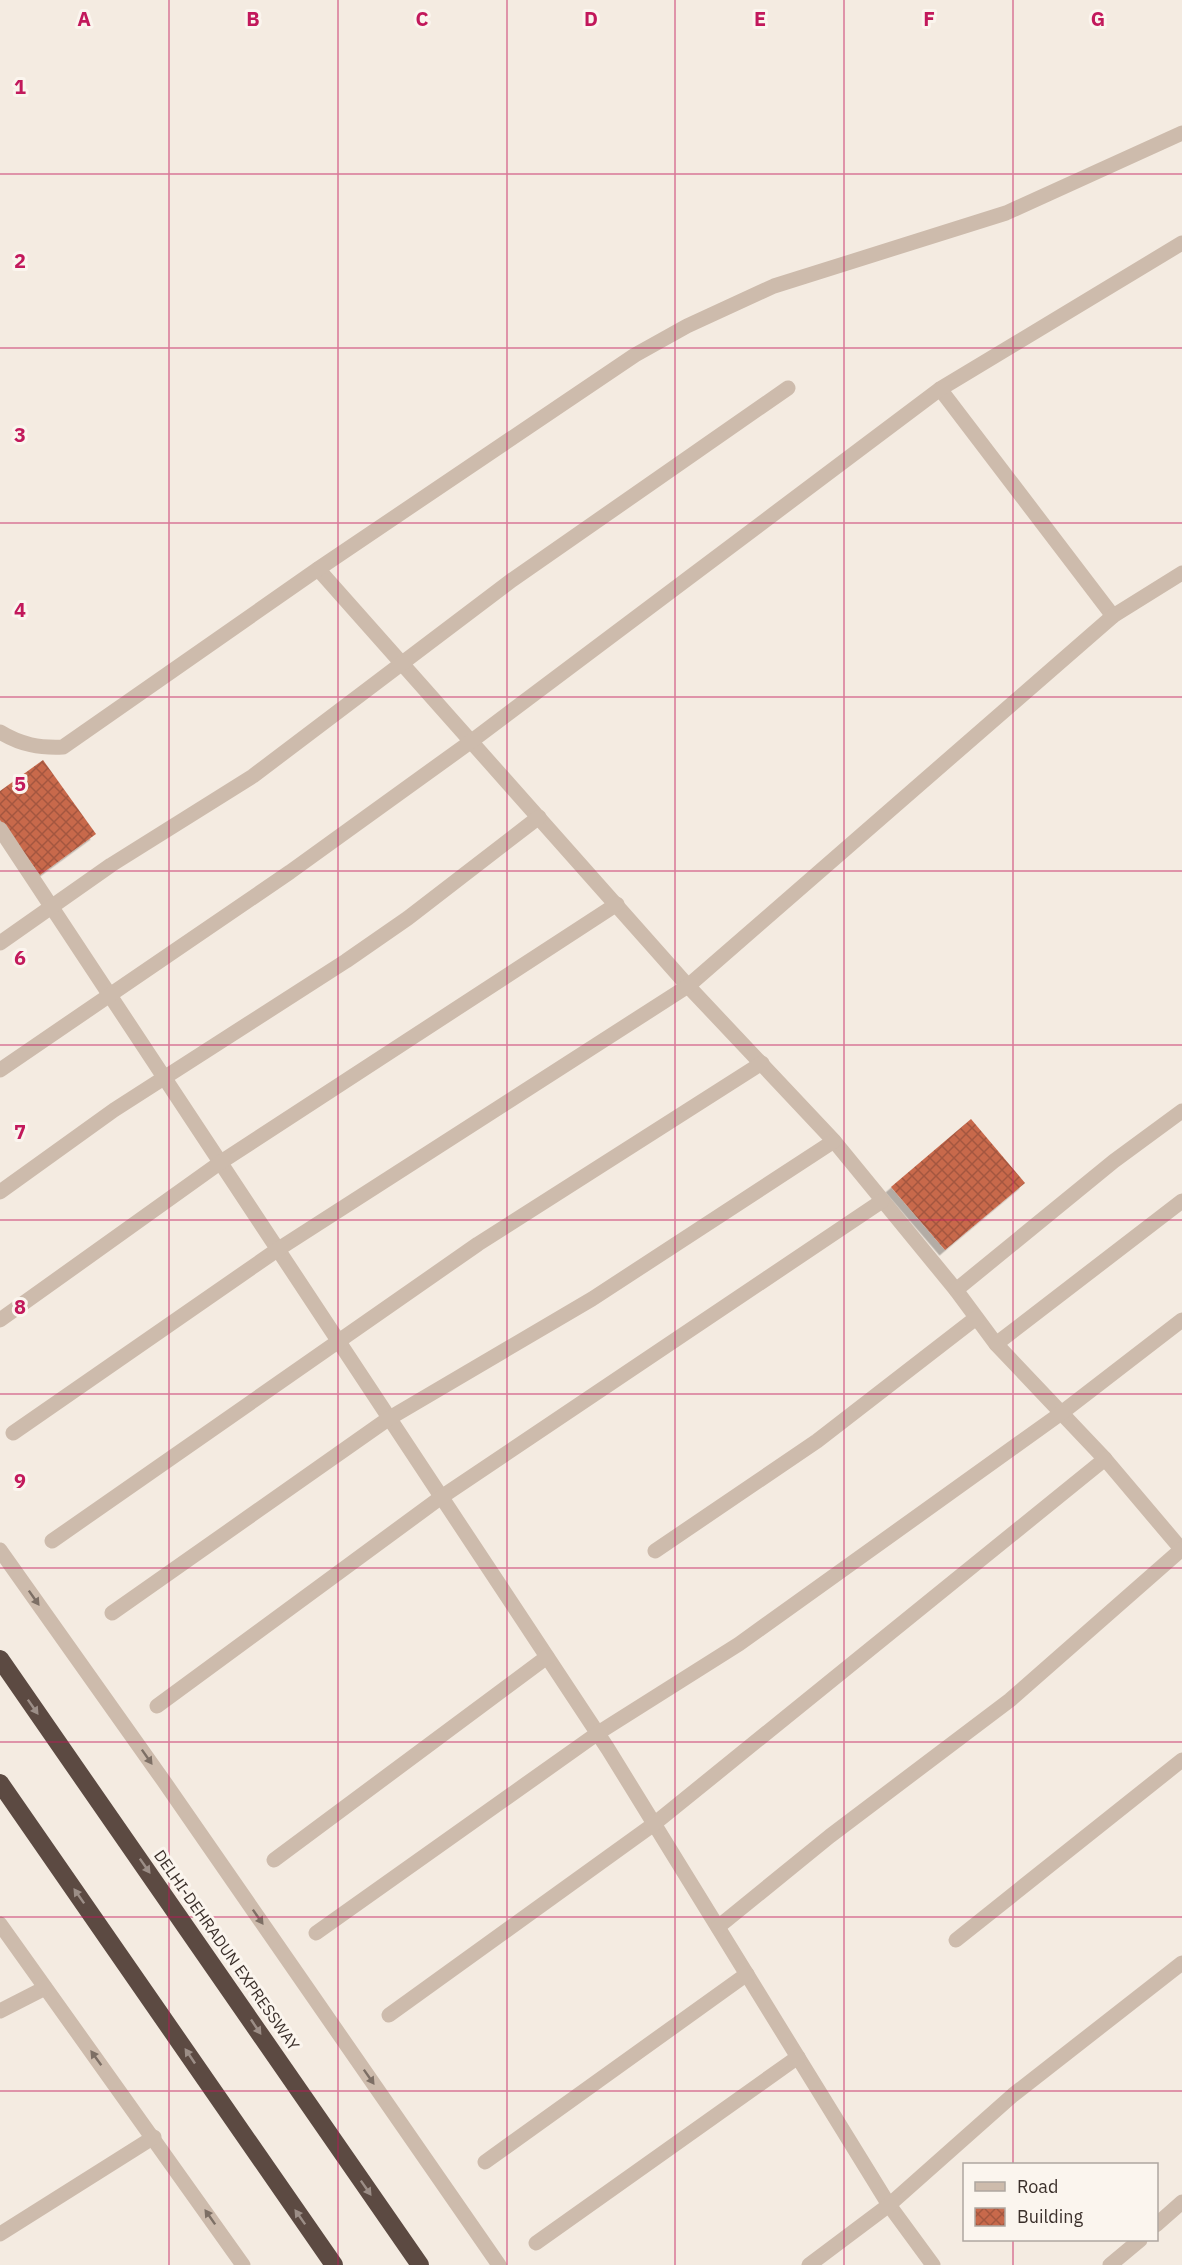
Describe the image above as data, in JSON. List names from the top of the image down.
{
  "streets": {
    "highway": ["DELHI-DEHRADUN EXPRESSWAY"]
  },
  "legend": ["Road", "Building"],
  "grid": {
    "columns": [
      "A",
      "B",
      "C",
      "D",
      "E",
      "F",
      "G"
    ],
    "rows": [
      "1",
      "2",
      "3",
      "4",
      "5",
      "6",
      "7",
      "8",
      "9"
    ]
  }
}
